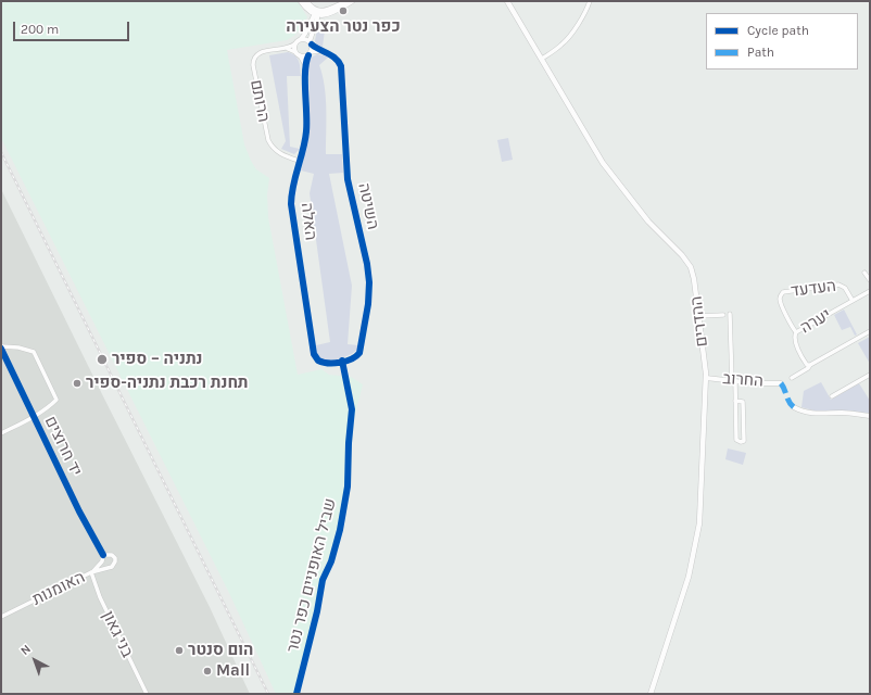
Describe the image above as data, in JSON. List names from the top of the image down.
{
  "streets": {
    "main road": ["ההדרים"],
    "street": [
      "הרותם",
      "השיטה",
      "האלה",
      "העדעד",
      "יערה",
      "החרוב",
      "יד חרוצים",
      "האומנות",
      "בני גאון"
    ],
    "cycle path": ["שביל האופניים כפר נטר"]
  },
  "crossings": [
    ["הרותם", "השיטה"],
    ["הרותם", "האלה"],
    ["השיטה", "האלה"],
    ["העדעד", "יערה"],
    ["ההדרים", "החרוב"],
    ["יד חרוצים", "האומנות"],
    ["האומנות", "בני גאון"]
  ],
  "places": [
    "כפר נטר הצעירה",
    "נתניה – ספיר",
    "תחנת רכבת נתניה-ספיר",
    "הום סנטר",
    "Mall"
  ],
  "legend": ["Cycle path", "Path"],
  "scale_bar": "200 m",
  "north": "top left"
}
